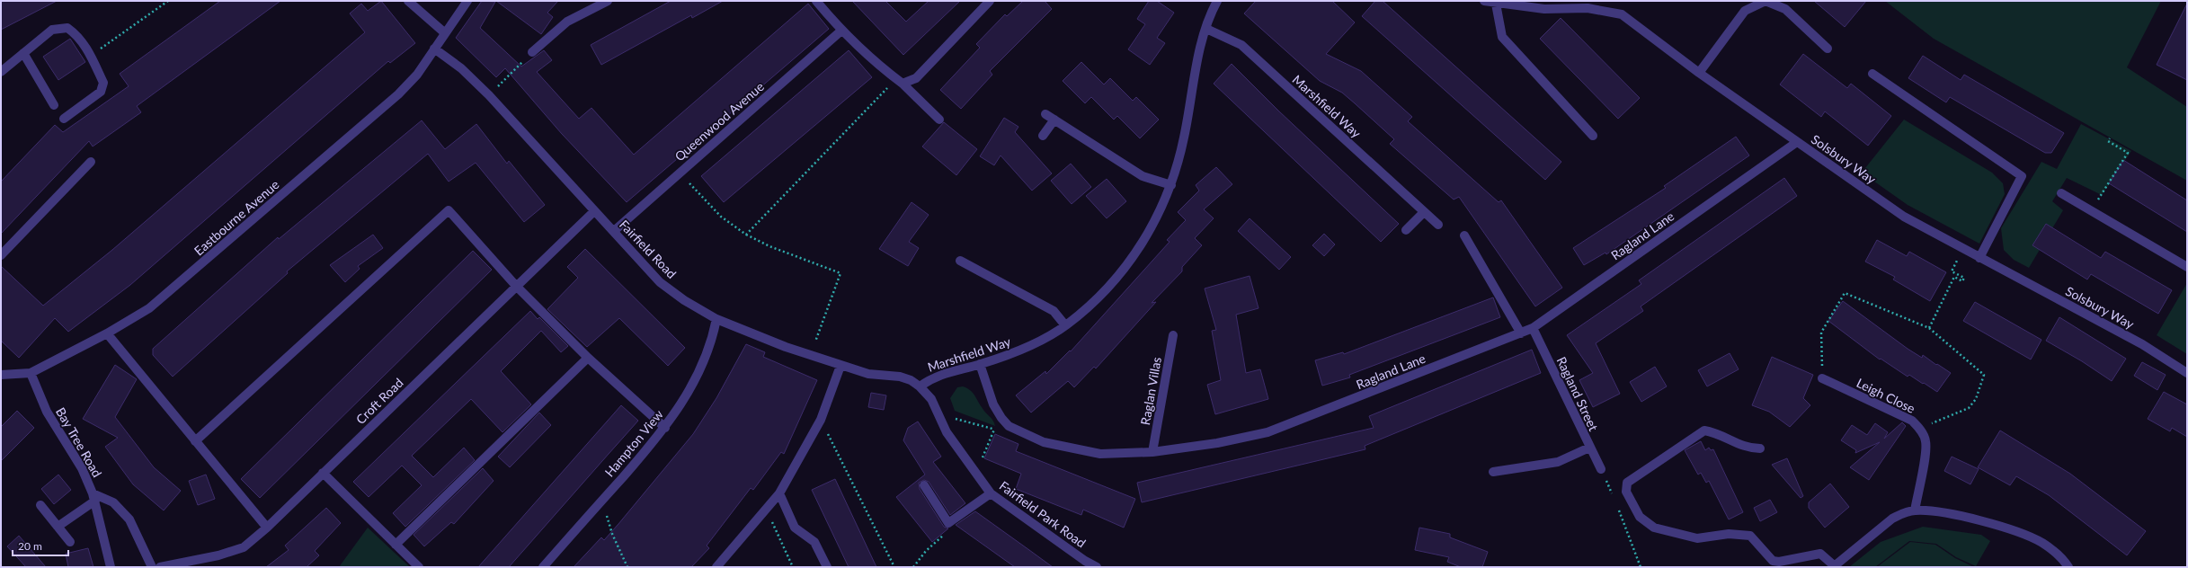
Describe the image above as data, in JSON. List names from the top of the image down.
{
  "streets": {
    "street": [
      "Marshfield Way",
      "Queenwood Avenue",
      "Solsbury Way",
      "Eastbourne Avenue",
      "Ragland Lane",
      "Fairfield Road",
      "Raglan Villas",
      "Ragland Street",
      "Leigh Close",
      "Croft Road",
      "Bay Tree Road",
      "Hampton View",
      "Fairfield Park Road"
    ]
  },
  "crossings": [
    ["Marshfield Way", "Ragland Lane"],
    ["Marshfield Way", "Fairfield Road"],
    ["Marshfield Way", "Fairfield Park Road"],
    ["Queenwood Avenue", "Fairfield Road"],
    ["Solsbury Way", "Ragland Lane"],
    ["Eastbourne Avenue", "Fairfield Road"],
    ["Eastbourne Avenue", "Bay Tree Road"],
    ["Ragland Lane", "Raglan Villas"],
    ["Ragland Lane", "Ragland Street"],
    ["Fairfield Road", "Croft Road"],
    ["Fairfield Road", "Hampton View"],
    ["Fairfield Road", "Fairfield Park Road"]
  ],
  "scale_bar": "20 m"
}
